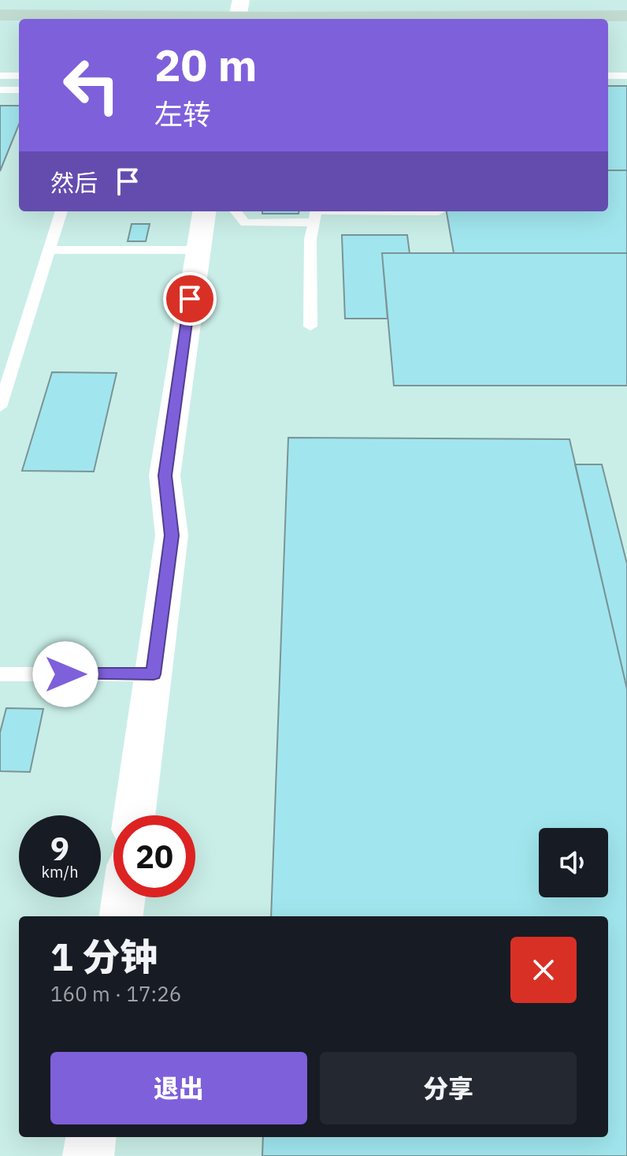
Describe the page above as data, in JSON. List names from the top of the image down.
{
  "page": {
    "turn": ["20 m", "左转"],
    "then": "然后",
    "speed": "9 km/h",
    "limit": "20",
    "heading": ["1 分钟", "160 m · 17:26"],
    "buttons": ["退出", "分享"]
  }
}
